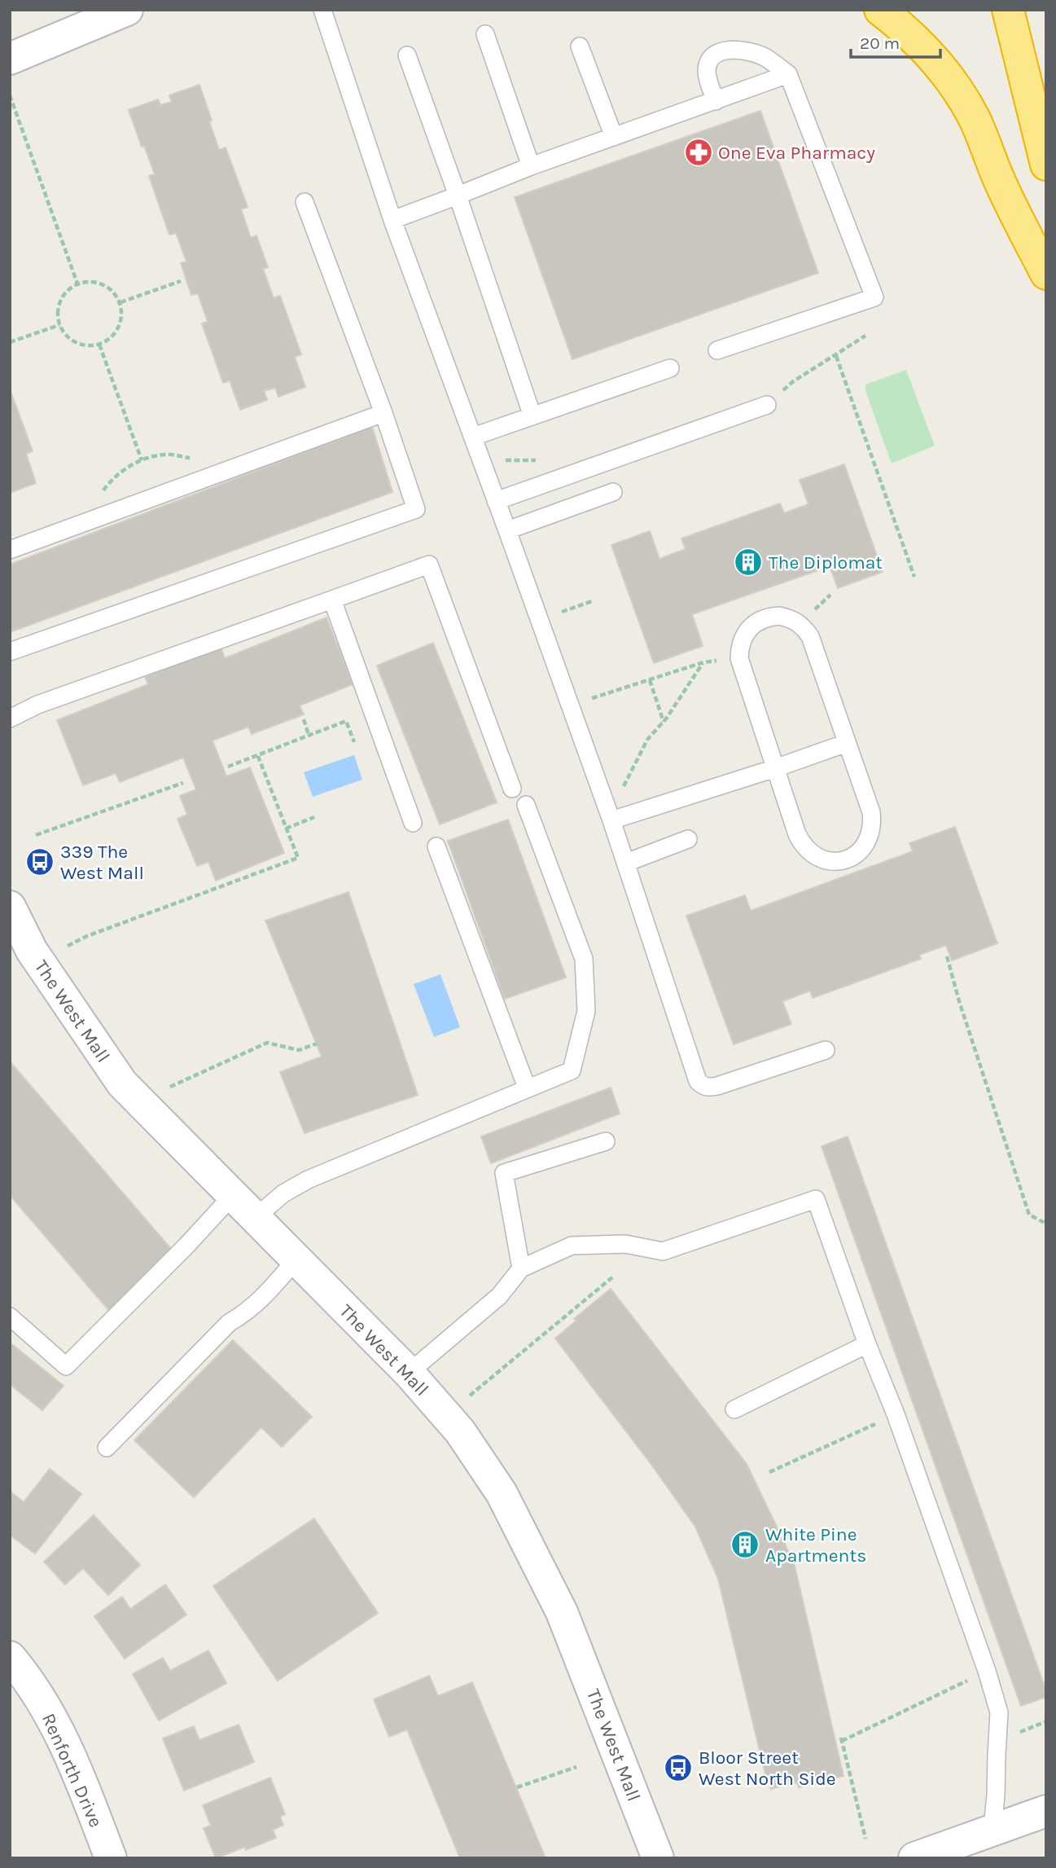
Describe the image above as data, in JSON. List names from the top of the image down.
{
  "streets": {
    "main road": ["The West Mall", "Renforth Drive"]
  },
  "places": {
    "pharmacy": ["One Eva Pharmacy"],
    "building": ["The Diplomat", "White Pine Apartments"],
    "bus stop": ["339 The West Mall", "Bloor Street West North Side"]
  },
  "scale_bar": "20 m"
}
